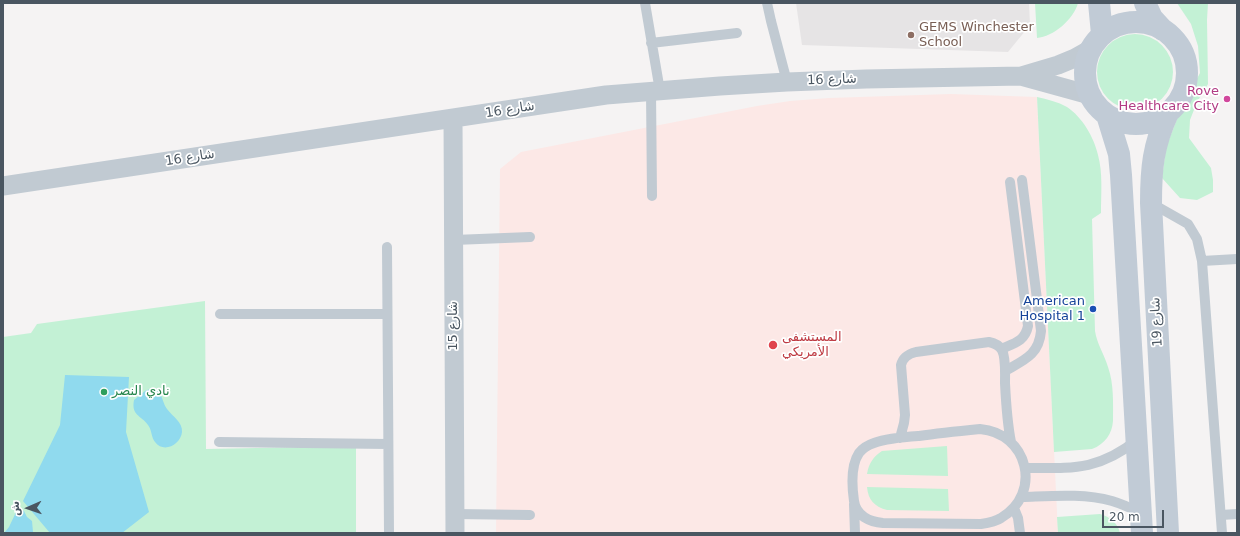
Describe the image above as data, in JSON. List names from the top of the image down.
{
  "streets": {
    "main road": ["شارع 19"],
    "street": ["شارع 16", "شارع 15"]
  },
  "crossings": [
    ["شارع 16", "شارع 19"],
    ["شارع 16", "شارع 15"]
  ],
  "places": [
    "GEMS Winchester School",
    "Rove Healthcare City",
    "American Hospital 1",
    "المستشفى الأمريكي",
    "نادي النصر"
  ],
  "scale_bar": "20 m",
  "north": "left"
}
